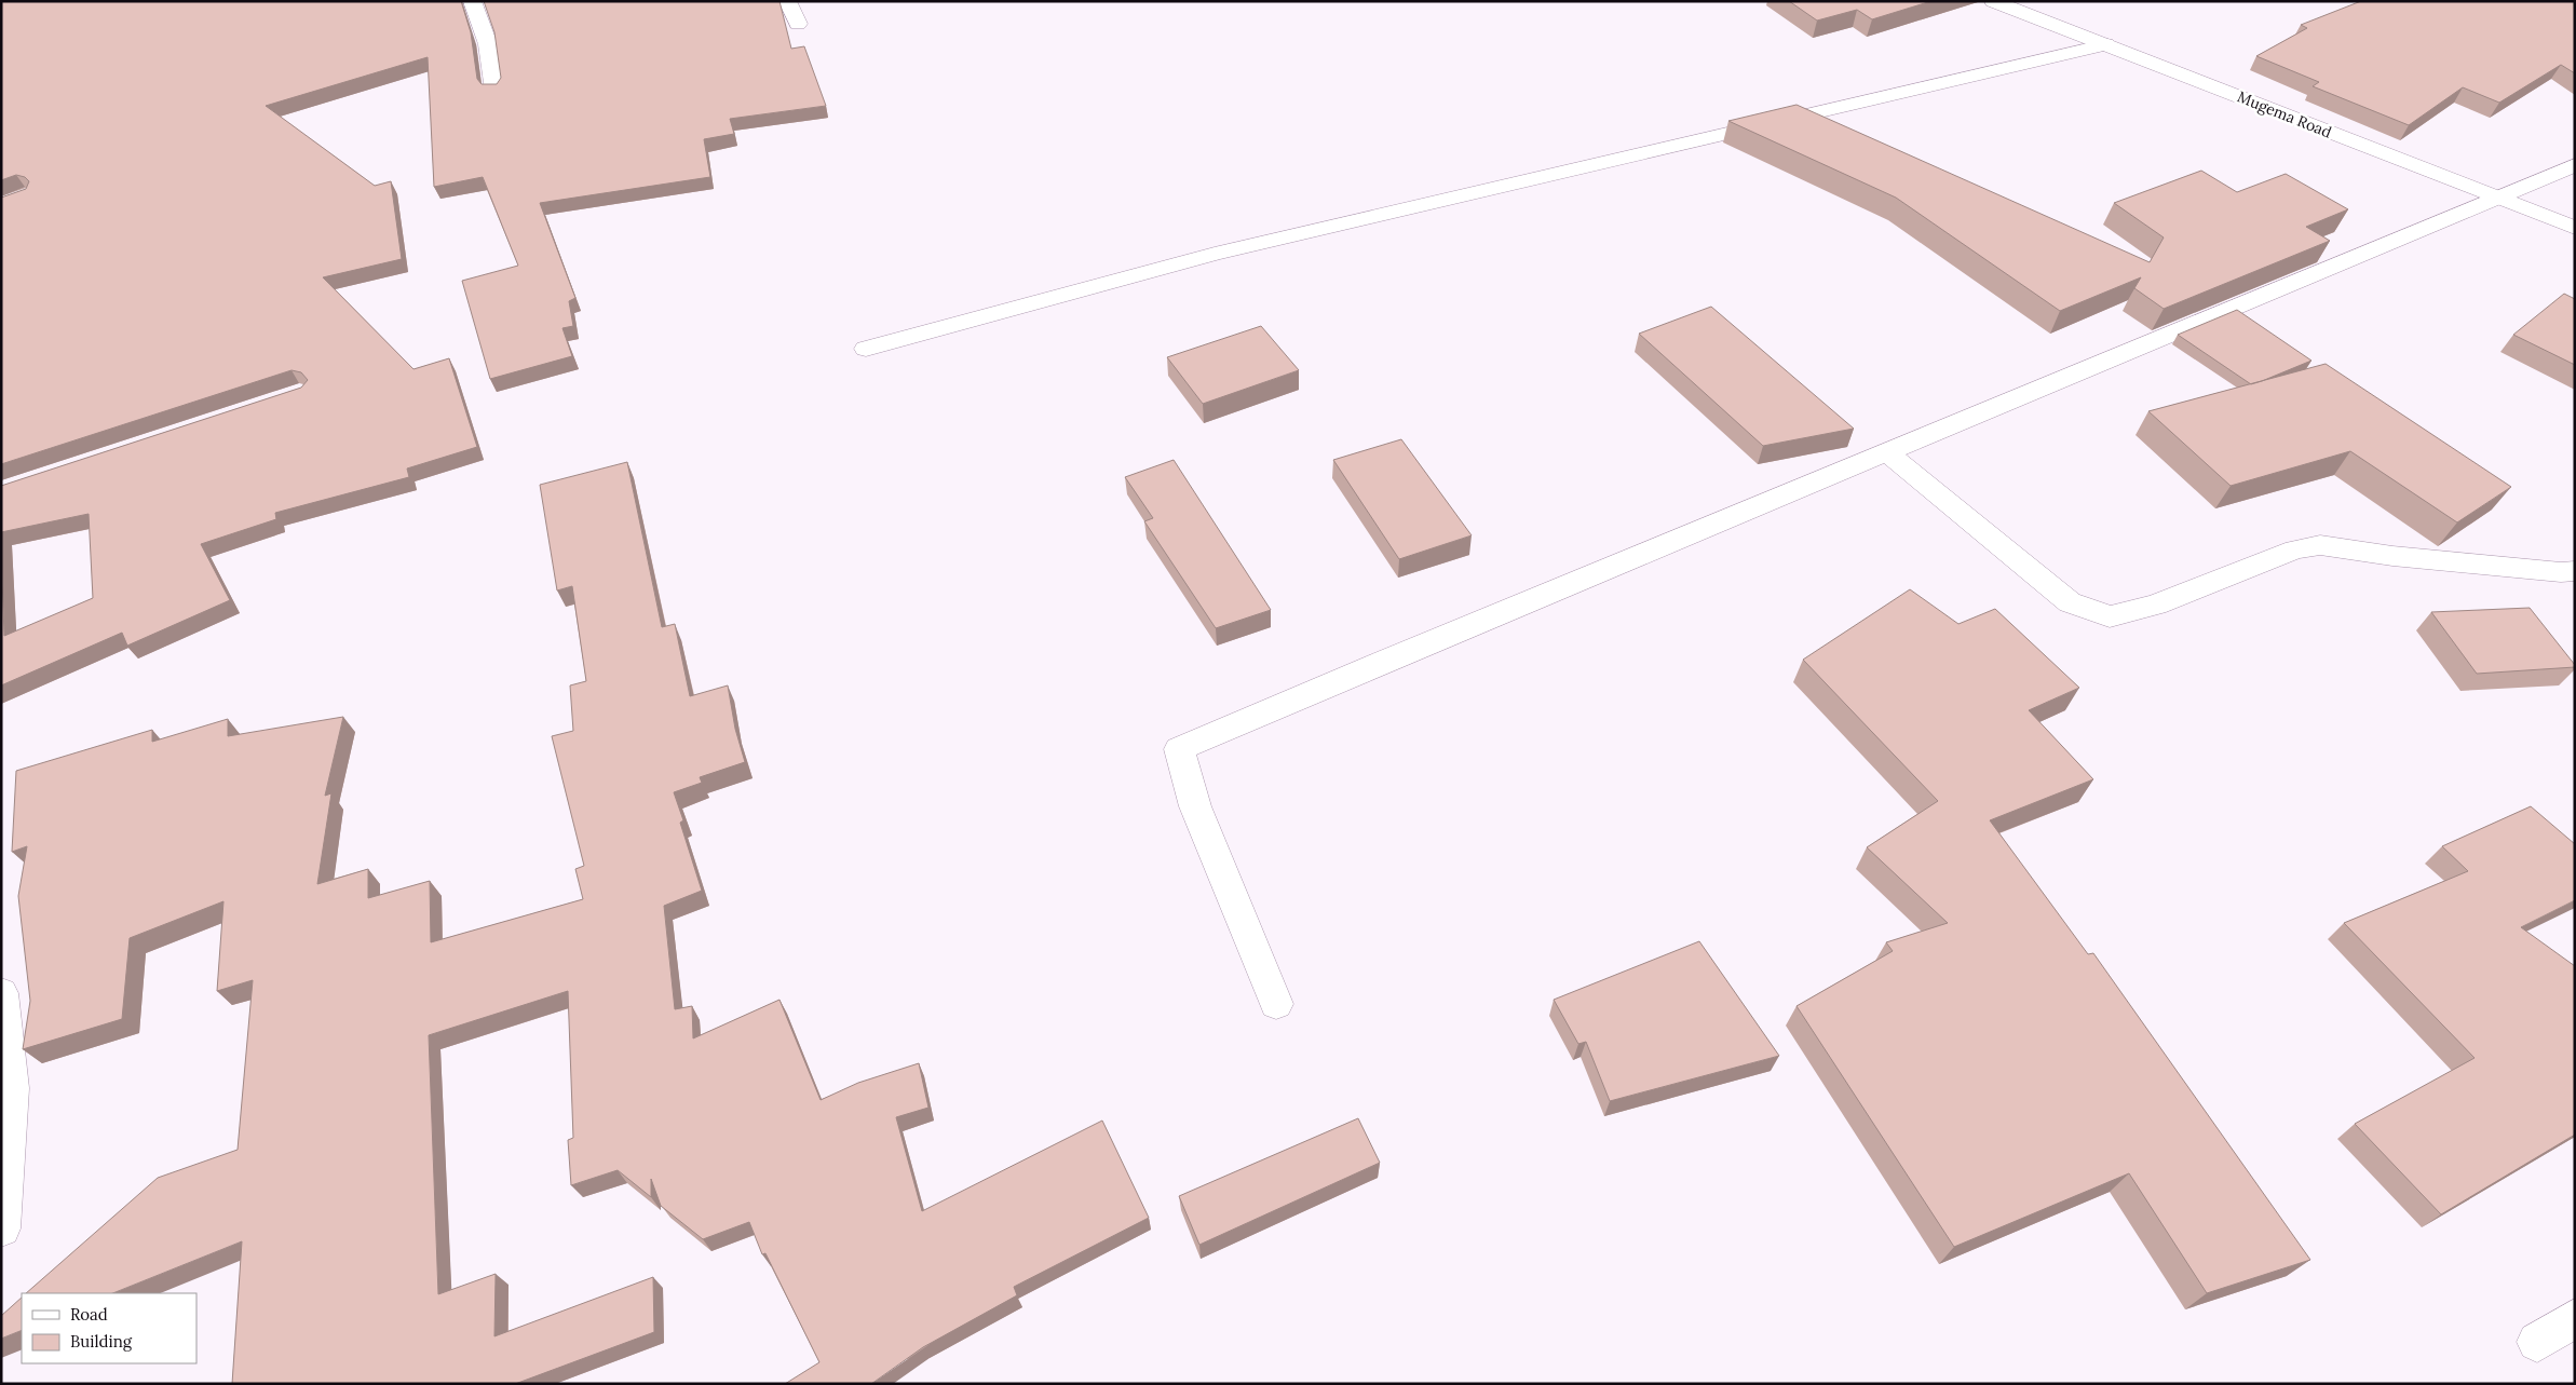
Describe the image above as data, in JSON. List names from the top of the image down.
{
  "streets": {
    "street": ["Mugema Road"]
  },
  "legend": ["Road", "Building"]
}
